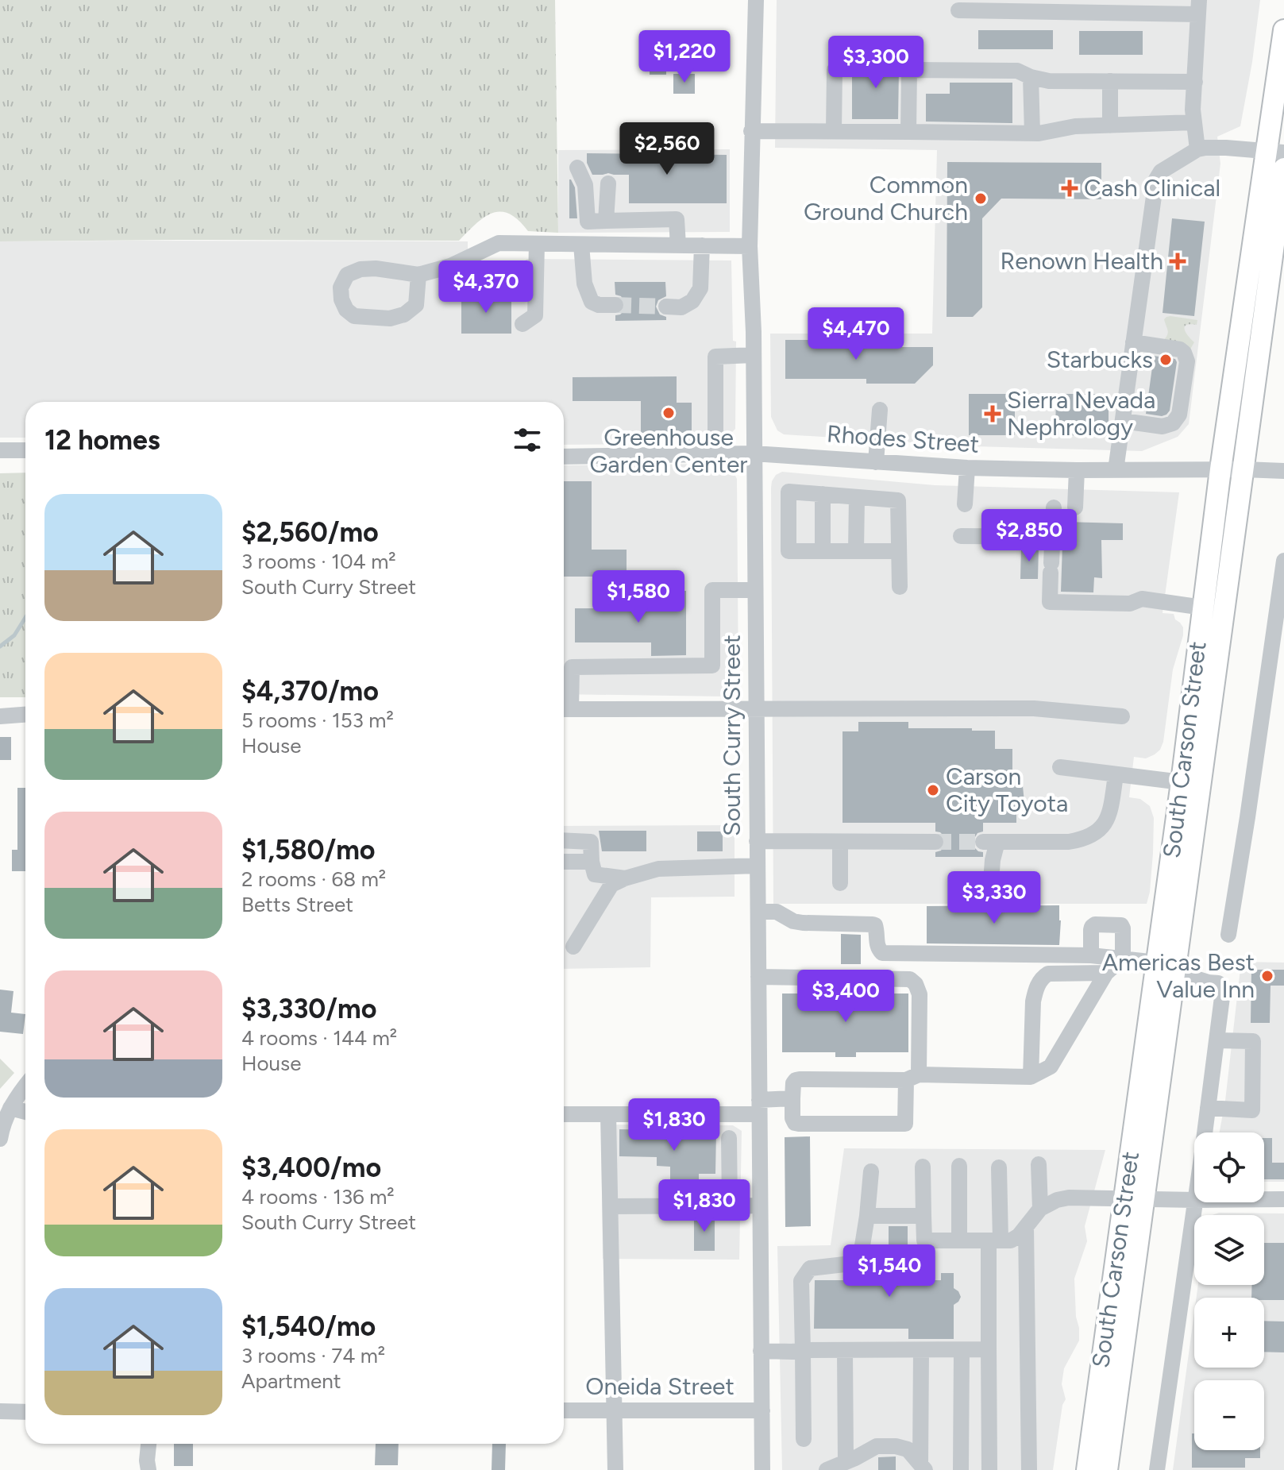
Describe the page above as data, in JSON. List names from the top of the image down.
{
  "streets": {
    "main road": ["South Carson Street"],
    "street": ["Rhodes Street", "South Curry Street", "Oneida Street"]
  },
  "crossings": [
    ["Rhodes Street", "South Curry Street"],
    ["Rhodes Street", "South Carson Street"],
    ["South Curry Street", "Oneida Street"]
  ],
  "places": {
    "health": ["Cash Clinical", "Renown Health", "Sierra Nevada Nephrology"],
    "other": [
      "Common Ground Church",
      "Starbucks",
      "Greenhouse Garden Center",
      "Carson City Toyota",
      "Americas Best Value Inn"
    ]
  },
  "page": {
    "price": [
      "$1,220",
      "$3,300",
      "$2,560",
      "$4,370",
      "$4,470",
      "$2,850",
      "$1,580",
      "$3,330",
      "$3,400",
      "$1,830",
      "$1,830",
      "$1,540"
    ],
    "heading": "12 homes",
    "list": [
      {
        "name": "$2,560/mo",
        "note": "3 rooms · 104 m² · South Curry Street"
      },
      {
        "name": "$4,370/mo",
        "note": "5 rooms · 153 m² · House"
      },
      {
        "name": "$1,580/mo",
        "note": "2 rooms · 68 m² · Betts Street"
      },
      {
        "name": "$3,330/mo",
        "note": "4 rooms · 144 m² · House"
      },
      {
        "name": "$3,400/mo",
        "note": "4 rooms · 136 m² · South Curry Street"
      },
      {
        "name": "$1,540/mo",
        "note": "3 rooms · 74 m² · Apartment"
      }
    ],
    "map_buttons": ["+", "−"]
  }
}
